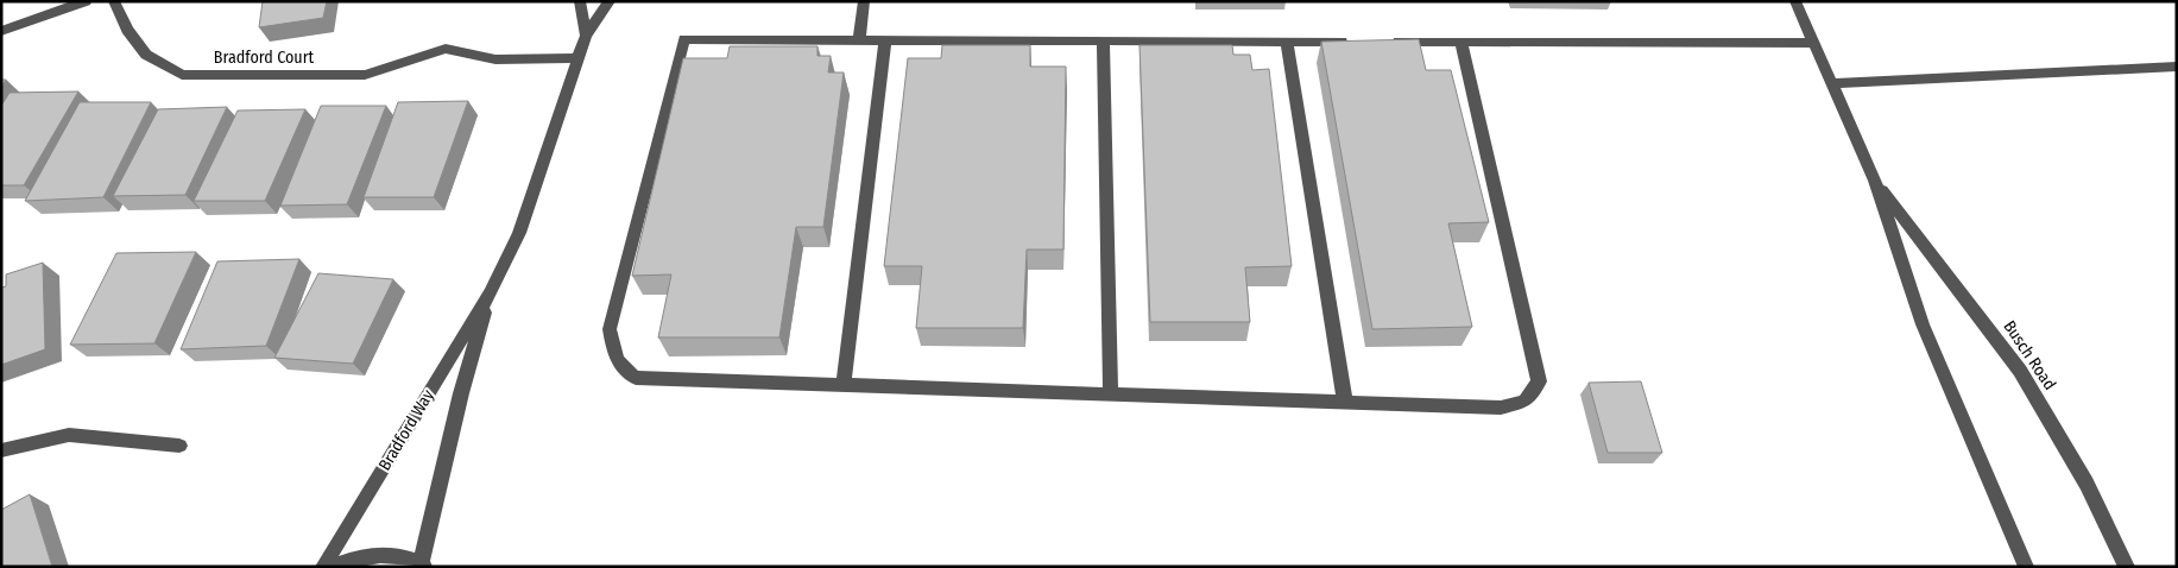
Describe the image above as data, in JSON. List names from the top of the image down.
{
  "streets": {
    "street": ["Bradford Court", "Busch Road", "Bradford Way"]
  },
  "crossings": [
    ["Bradford Court", "Bradford Way"]
  ]
}
